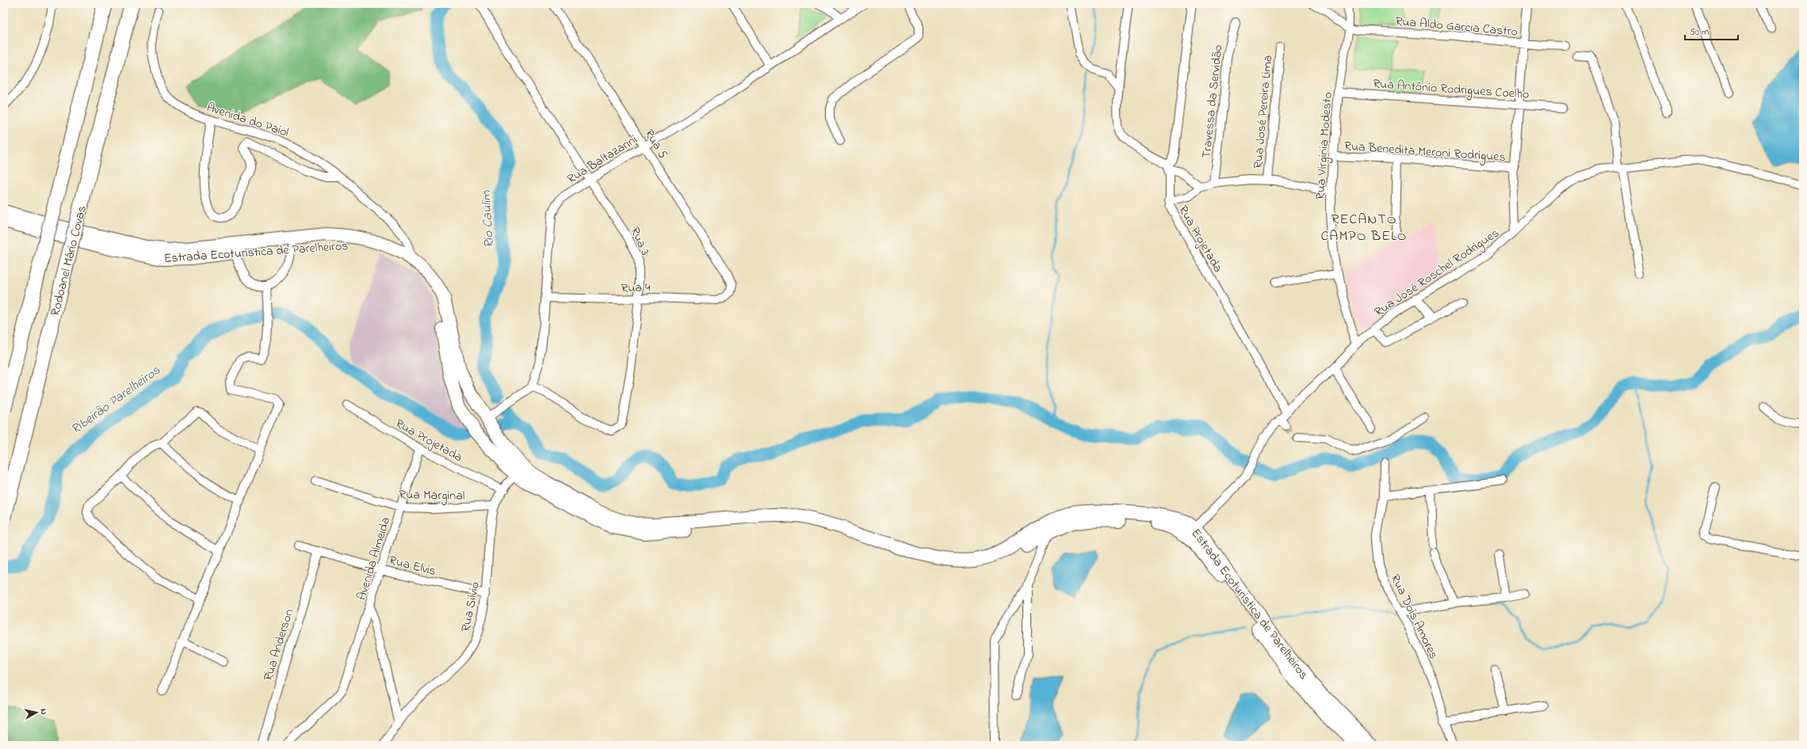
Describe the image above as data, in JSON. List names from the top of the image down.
{
  "streets": {
    "highway": ["Rodoanel Mário Covas"],
    "main road": ["Estrada Ecoturistica de Parelheiros"],
    "street": [
      "Rua Aldo Garcia Castro",
      "Rua Antônio Rodrigues Coelho",
      "Travessa da Servidão",
      "Rua José Pereira Lima",
      "Avenida do Paiol",
      "Rua 5",
      "Rua Virginia Modesto",
      "Rua Benedita Meroni Rodrigues",
      "Rua Baltazarini",
      "Rua Projetada",
      "Rua 3",
      "Rua José Roschel Rodrigues",
      "Rua 4",
      "Rua Marginal",
      "Avenida Almeida",
      "Rua Elvis",
      "Rua Silvio",
      "Rua Dois Amores",
      "Rua Anderson"
    ]
  },
  "crossings": [
    ["Rua Aldo Garcia Castro", "Rua Virginia Modesto"],
    ["Rua Antônio Rodrigues Coelho", "Rua Virginia Modesto"],
    ["Avenida do Paiol", "Estrada Ecoturistica de Parelheiros"],
    ["Rua 5", "Rua Baltazarini"],
    ["Rua 5", "Rua 4"],
    ["Rua Virginia Modesto", "Rua Benedita Meroni Rodrigues"],
    ["Rua Virginia Modesto", "Rua José Roschel Rodrigues"],
    ["Rua Baltazarini", "Rua 3"],
    ["Rua Baltazarini", "Rua 4"],
    ["Rua Projetada", "Rua José Roschel Rodrigues"],
    ["Rua Projetada", "Avenida Almeida"],
    ["Rua Projetada", "Rua Silvio"],
    ["Rua 3", "Rua 4"],
    ["Estrada Ecoturistica de Parelheiros", "Rua José Roschel Rodrigues"],
    ["Estrada Ecoturistica de Parelheiros", "Rua Silvio"],
    ["Rua Marginal", "Avenida Almeida"],
    ["Rua Marginal", "Rua Silvio"],
    ["Avenida Almeida", "Rua Elvis"],
    ["Avenida Almeida", "Rua Silvio"],
    ["Rua Elvis", "Rua Silvio"],
    ["Rua Elvis", "Rua Anderson"]
  ],
  "districts": ["RECANTO CAMPO BELO"],
  "water": ["Rio Caulim", "Ribeirão Parelheiros"],
  "scale_bar": "50 m",
  "north": "right"
}
